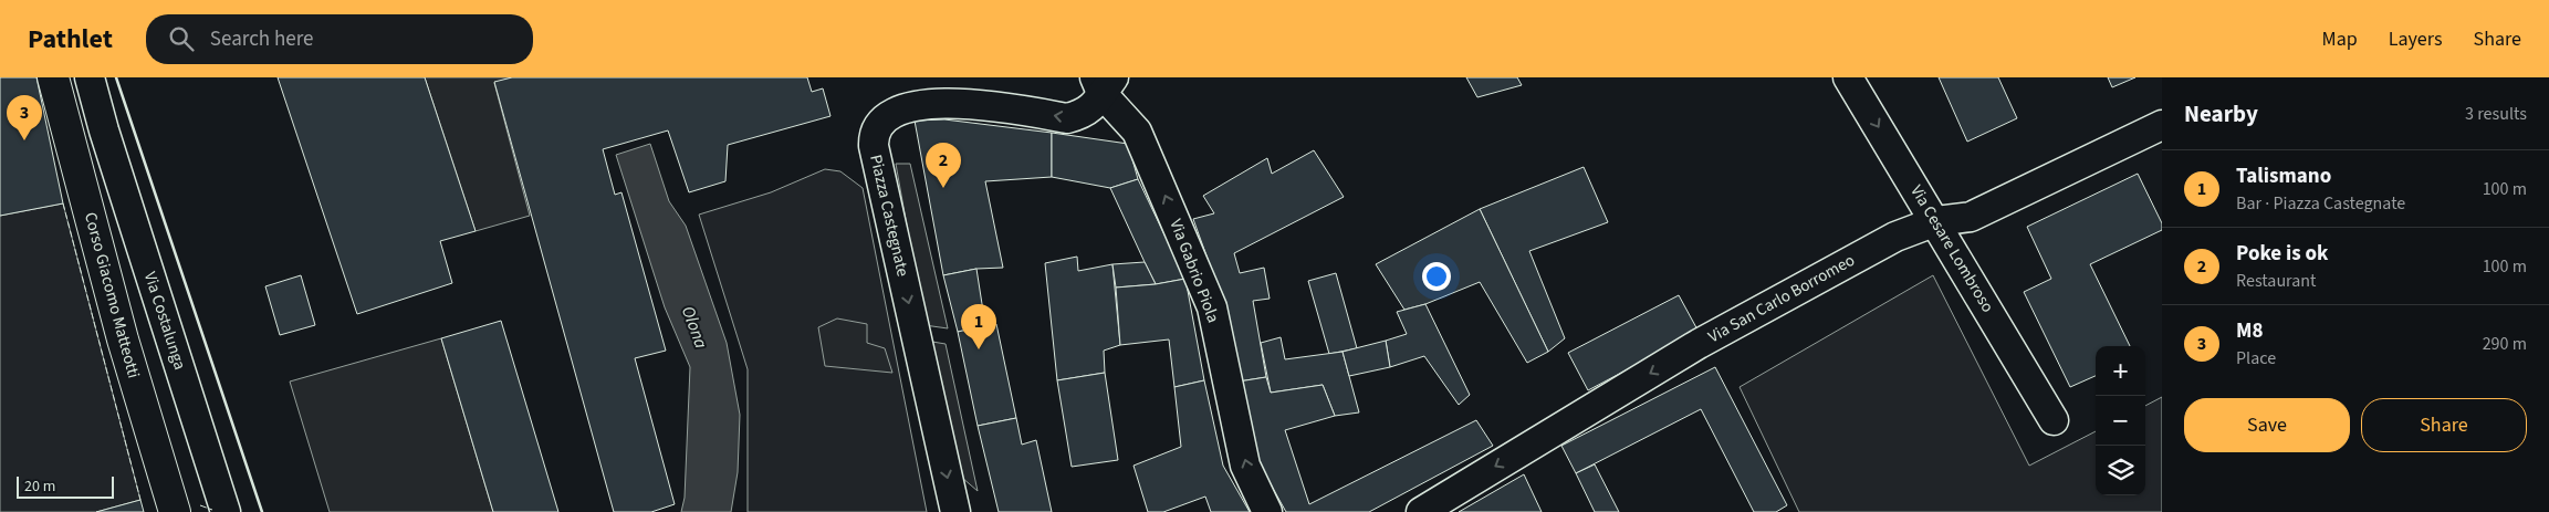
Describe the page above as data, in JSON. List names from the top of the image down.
{
  "streets": {
    "main road": ["Corso Giacomo Matteotti"],
    "street": [
      "Piazza Castegnate",
      "Via Cesare Lombroso",
      "Via Gabrio Piola",
      "Via San Carlo Borromeo",
      "Via Costalunga"
    ]
  },
  "crossings": [
    ["Piazza Castegnate", "Via Gabrio Piola"],
    ["Via Cesare Lombroso", "Via San Carlo Borromeo"]
  ],
  "one_way": ["Via Cesare Lombroso", "Via Gabrio Piola", "Via San Carlo Borromeo"],
  "water": ["Olona"],
  "scale_bar": "20 m",
  "page": {
    "header": "Pathlet",
    "search": "Search here",
    "nav": ["Map", "Layers", "Share"],
    "heading": ["Nearby", "3 results"],
    "pins": ["3", "2", "1"],
    "list": [
      {
        "mark": "1",
        "name": "Talismano",
        "note": "Bar · Piazza Castegnate",
        "value": "100 m"
      },
      {
        "mark": "2",
        "name": "Poke is ok",
        "note": "Restaurant",
        "value": "100 m"
      },
      {
        "mark": "3",
        "name": "M8",
        "note": "Place",
        "value": "290 m"
      }
    ],
    "map_buttons": ["+", "−"],
    "buttons": ["Save", "Share"],
    "scale": "20 m"
  }
}
